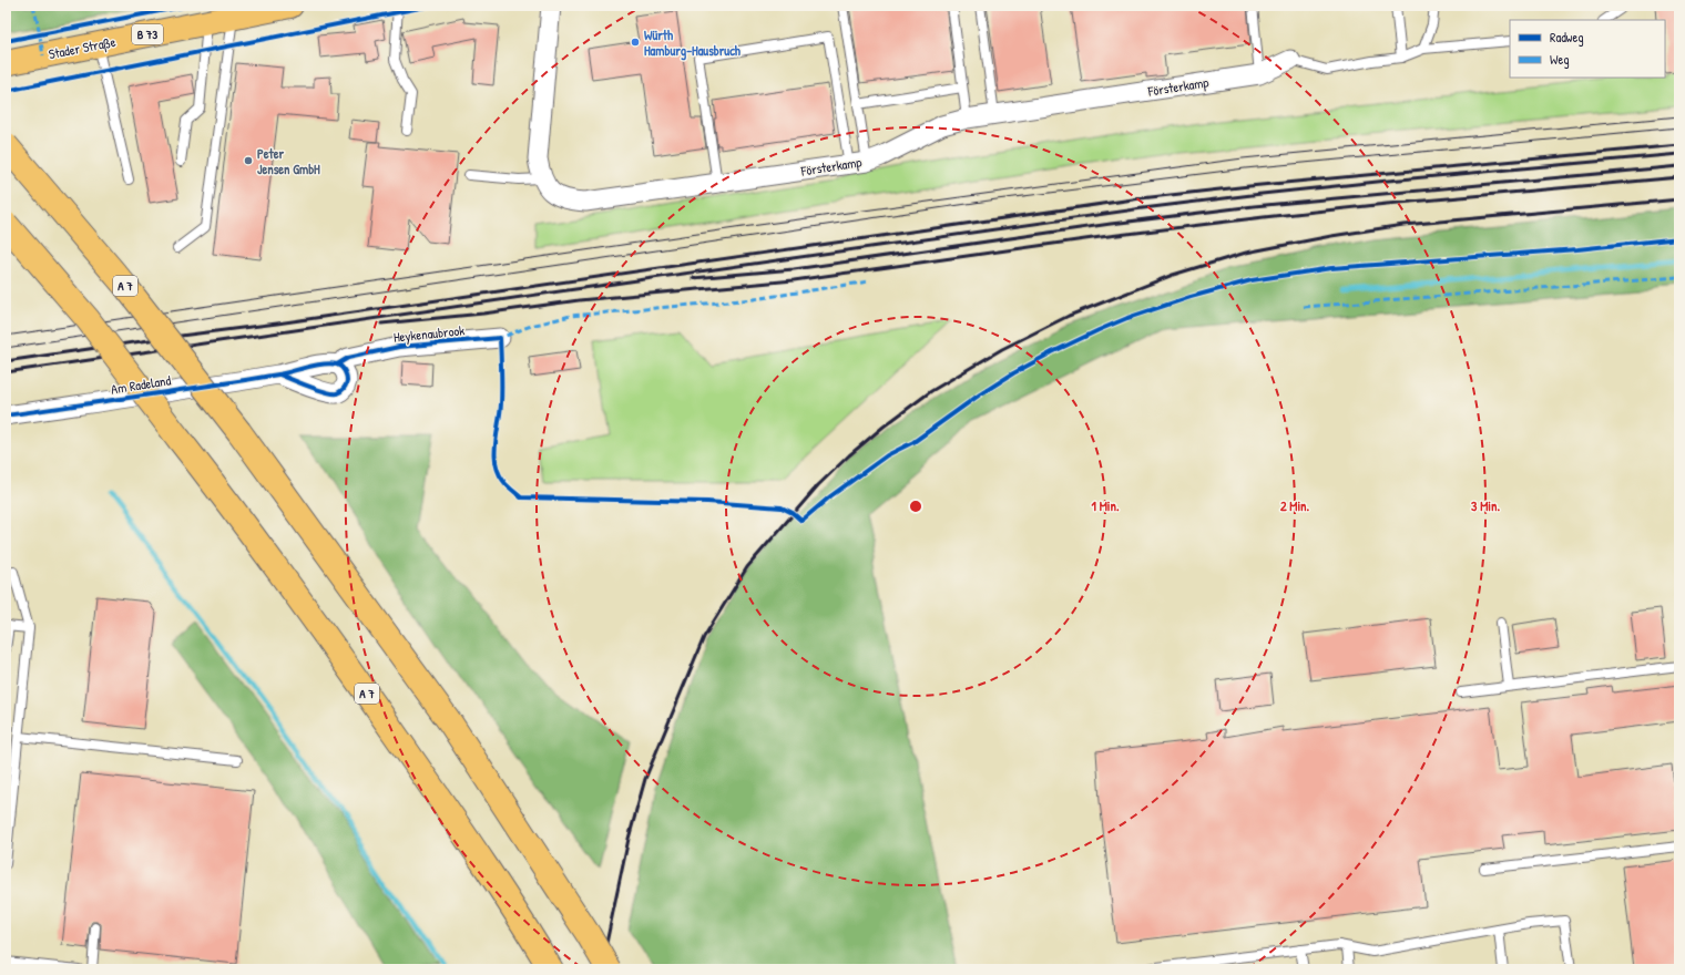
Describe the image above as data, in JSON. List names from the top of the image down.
{
  "streets": {
    "main road": ["B 73", "Stader Straße", "A 7"],
    "street": ["Försterkamp", "Heykenaubrook", "Am Radeland"]
  },
  "crossings": [
    ["Heykenaubrook", "Am Radeland"]
  ],
  "places": ["Würth Hamburg-Hausbruch", "Peter Jensen GmbH"],
  "legend": ["Radweg", "Weg"],
  "rings": ["1 Min.", "2 Min.", "3 Min."]
}
